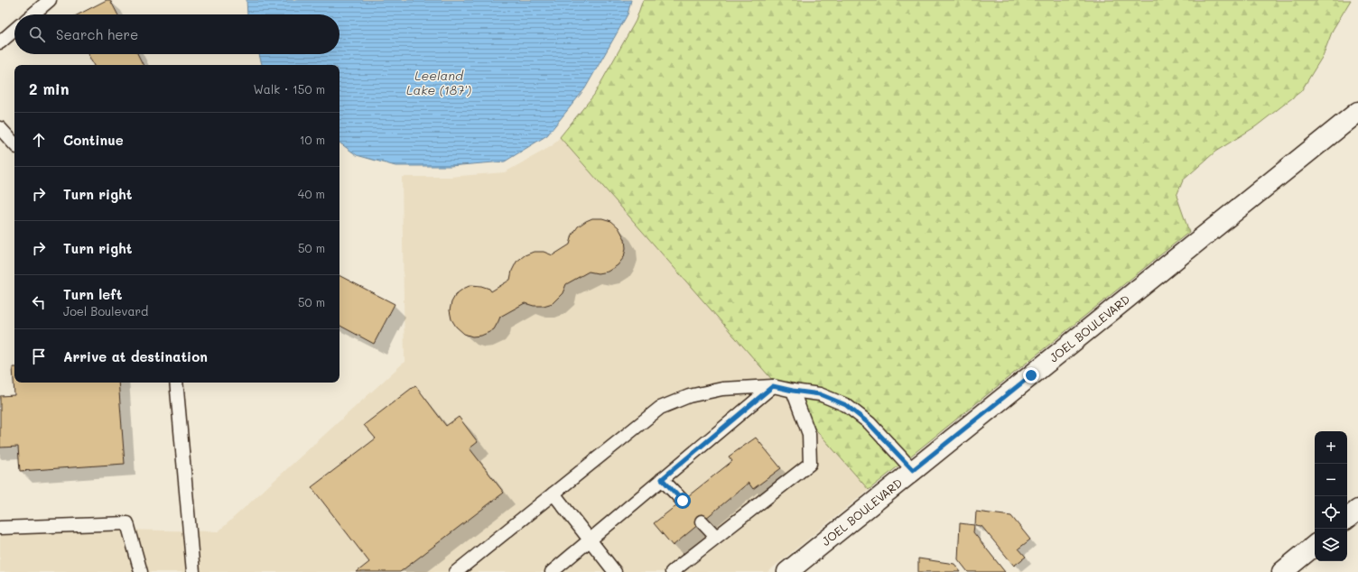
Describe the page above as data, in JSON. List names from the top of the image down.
{
  "streets": {
    "main road": ["JOEL BOULEVARD"]
  },
  "water": ["Leeland Lake (187')"],
  "page": {
    "search": "Search here",
    "heading": ["2 min", "Walk · 150 m"],
    "list": [
      ["Continue", "10 m"],
      ["Turn right", "40 m"],
      ["Turn right", "50 m"],
      ["Turn left", "Joel Boulevard", "50 m"],
      "Arrive at destination"
    ],
    "map_buttons": ["+", "−"]
  }
}
